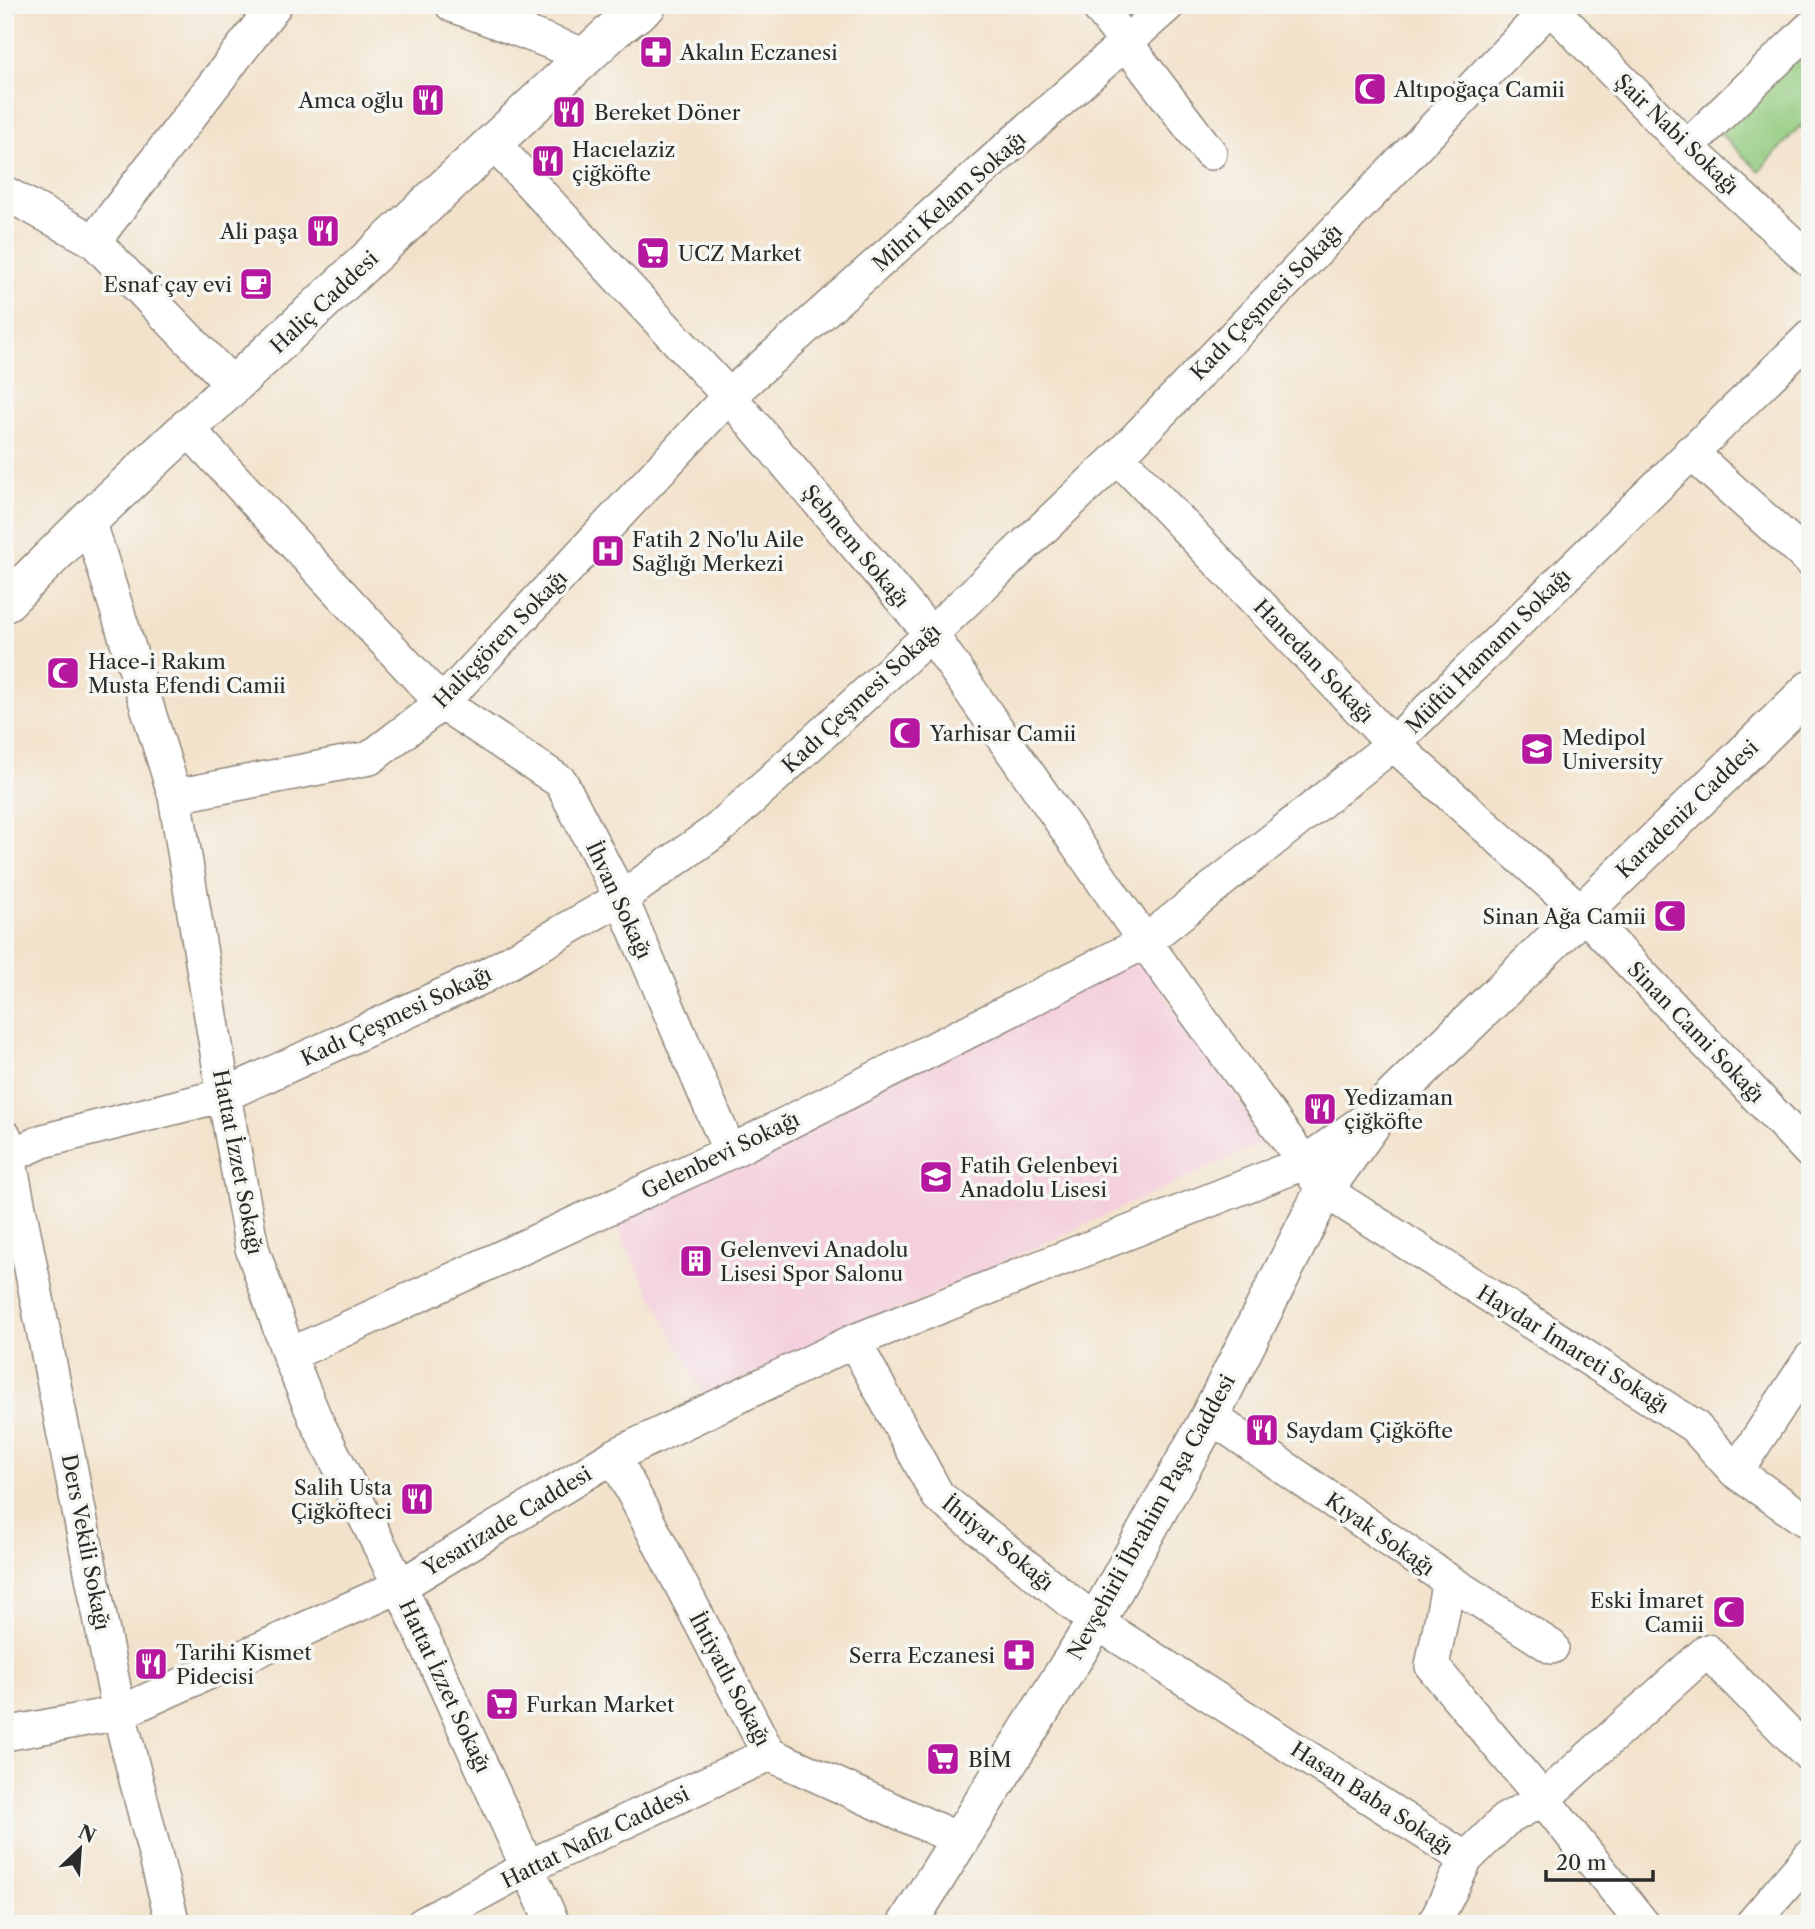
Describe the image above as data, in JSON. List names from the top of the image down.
{
  "streets": {
    "street": [
      "Şair Nabi Sokağı",
      "Mihri Kelam Sokağı",
      "Haliç Caddesi",
      "Kadı Çeşmesi Sokağı",
      "Şebnem Sokağı",
      "Haliçgören Sokağı",
      "Müftü Hamamı Sokağı",
      "Hanedan Sokağı",
      "Karadeniz Caddesi",
      "İhvan Sokağı",
      "Sinan Cami Sokağı",
      "Gelenbevi Sokağı",
      "Hattat İzzet Sokağı",
      "Haydar İmareti Sokağı",
      "Nevşehirli İbrahim Paşa Caddesi",
      "Yesarizade Caddesi",
      "Kıyak Sokağı",
      "Ders Vekili Sokağı",
      "İhtiyar Sokağı",
      "İhtiyatlı Sokağı",
      "Hasan Baba Sokağı",
      "Hattat Nafiz Caddesi"
    ]
  },
  "crossings": [
    ["Şair Nabi Sokağı", "Kadı Çeşmesi Sokağı"],
    ["Mihri Kelam Sokağı", "Şebnem Sokağı"],
    ["Mihri Kelam Sokağı", "Haliçgören Sokağı"],
    ["Haliç Caddesi", "Şebnem Sokağı"],
    ["Haliç Caddesi", "İhvan Sokağı"],
    ["Haliç Caddesi", "Hattat İzzet Sokağı"],
    ["Kadı Çeşmesi Sokağı", "Şebnem Sokağı"],
    ["Kadı Çeşmesi Sokağı", "Hanedan Sokağı"],
    ["Kadı Çeşmesi Sokağı", "İhvan Sokağı"],
    ["Kadı Çeşmesi Sokağı", "Hattat İzzet Sokağı"],
    ["Kadı Çeşmesi Sokağı", "Ders Vekili Sokağı"],
    ["Şebnem Sokağı", "Haliçgören Sokağı"],
    ["Şebnem Sokağı", "Müftü Hamamı Sokağı"],
    ["Şebnem Sokağı", "Gelenbevi Sokağı"],
    ["Şebnem Sokağı", "Haydar İmareti Sokağı"],
    ["Şebnem Sokağı", "Nevşehirli İbrahim Paşa Caddesi"],
    ["Şebnem Sokağı", "Yesarizade Caddesi"],
    ["Haliçgören Sokağı", "İhvan Sokağı"],
    ["Haliçgören Sokağı", "Hattat İzzet Sokağı"],
    ["Müftü Hamamı Sokağı", "Hanedan Sokağı"],
    ["Müftü Hamamı Sokağı", "Gelenbevi Sokağı"],
    ["Hanedan Sokağı", "Karadeniz Caddesi"],
    ["Hanedan Sokağı", "Sinan Cami Sokağı"],
    ["Karadeniz Caddesi", "Sinan Cami Sokağı"],
    ["Karadeniz Caddesi", "Nevşehirli İbrahim Paşa Caddesi"],
    ["İhvan Sokağı", "Gelenbevi Sokağı"],
    ["Gelenbevi Sokağı", "Hattat İzzet Sokağı"],
    ["Hattat İzzet Sokağı", "Yesarizade Caddesi"],
    ["Hattat İzzet Sokağı", "Hattat Nafiz Caddesi"],
    ["Haydar İmareti Sokağı", "Nevşehirli İbrahim Paşa Caddesi"],
    ["Haydar İmareti Sokağı", "Yesarizade Caddesi"],
    ["Nevşehirli İbrahim Paşa Caddesi", "Yesarizade Caddesi"],
    ["Nevşehirli İbrahim Paşa Caddesi", "Kıyak Sokağı"],
    ["Nevşehirli İbrahim Paşa Caddesi", "İhtiyar Sokağı"],
    ["Nevşehirli İbrahim Paşa Caddesi", "İhtiyatlı Sokağı"],
    ["Nevşehirli İbrahim Paşa Caddesi", "Hasan Baba Sokağı"],
    ["Yesarizade Caddesi", "Ders Vekili Sokağı"],
    ["Yesarizade Caddesi", "İhtiyar Sokağı"],
    ["Yesarizade Caddesi", "İhtiyatlı Sokağı"],
    ["İhtiyar Sokağı", "Hasan Baba Sokağı"],
    ["İhtiyatlı Sokağı", "Hattat Nafiz Caddesi"]
  ],
  "places": {
    "pharmacy": ["Akalın Eczanesi", "Serra Eczanesi"],
    "mosque": [
      "Altıpoğaça Camii",
      "Hace-i Rakım Musta Efendi Camii",
      "Yarhisar Camii",
      "Sinan Ağa Camii",
      "Eski İmaret Camii"
    ],
    "restaurant": [
      "Amca oğlu",
      "Bereket Döner",
      "Hacıelaziz çiğköfte",
      "Ali paşa",
      "Yedizaman çiğköfte",
      "Saydam Çiğköfte",
      "Salih Usta Çiğköfteci",
      "Tarihi Kismet Pidecisi"
    ],
    "supermarket": ["UCZ Market", "Furkan Market", "BİM"],
    "cafe": ["Esnaf çay evi"],
    "hospital": ["Fatih 2 No'lu Aile Sağlığı Merkezi"],
    "school or university": ["Medipol University", "Fatih Gelenbevi Anadolu Lisesi"],
    "building": ["Gelenvevi Anadolu Lisesi Spor Salonu"]
  },
  "scale_bar": "20 m",
  "north": "top right"
}
